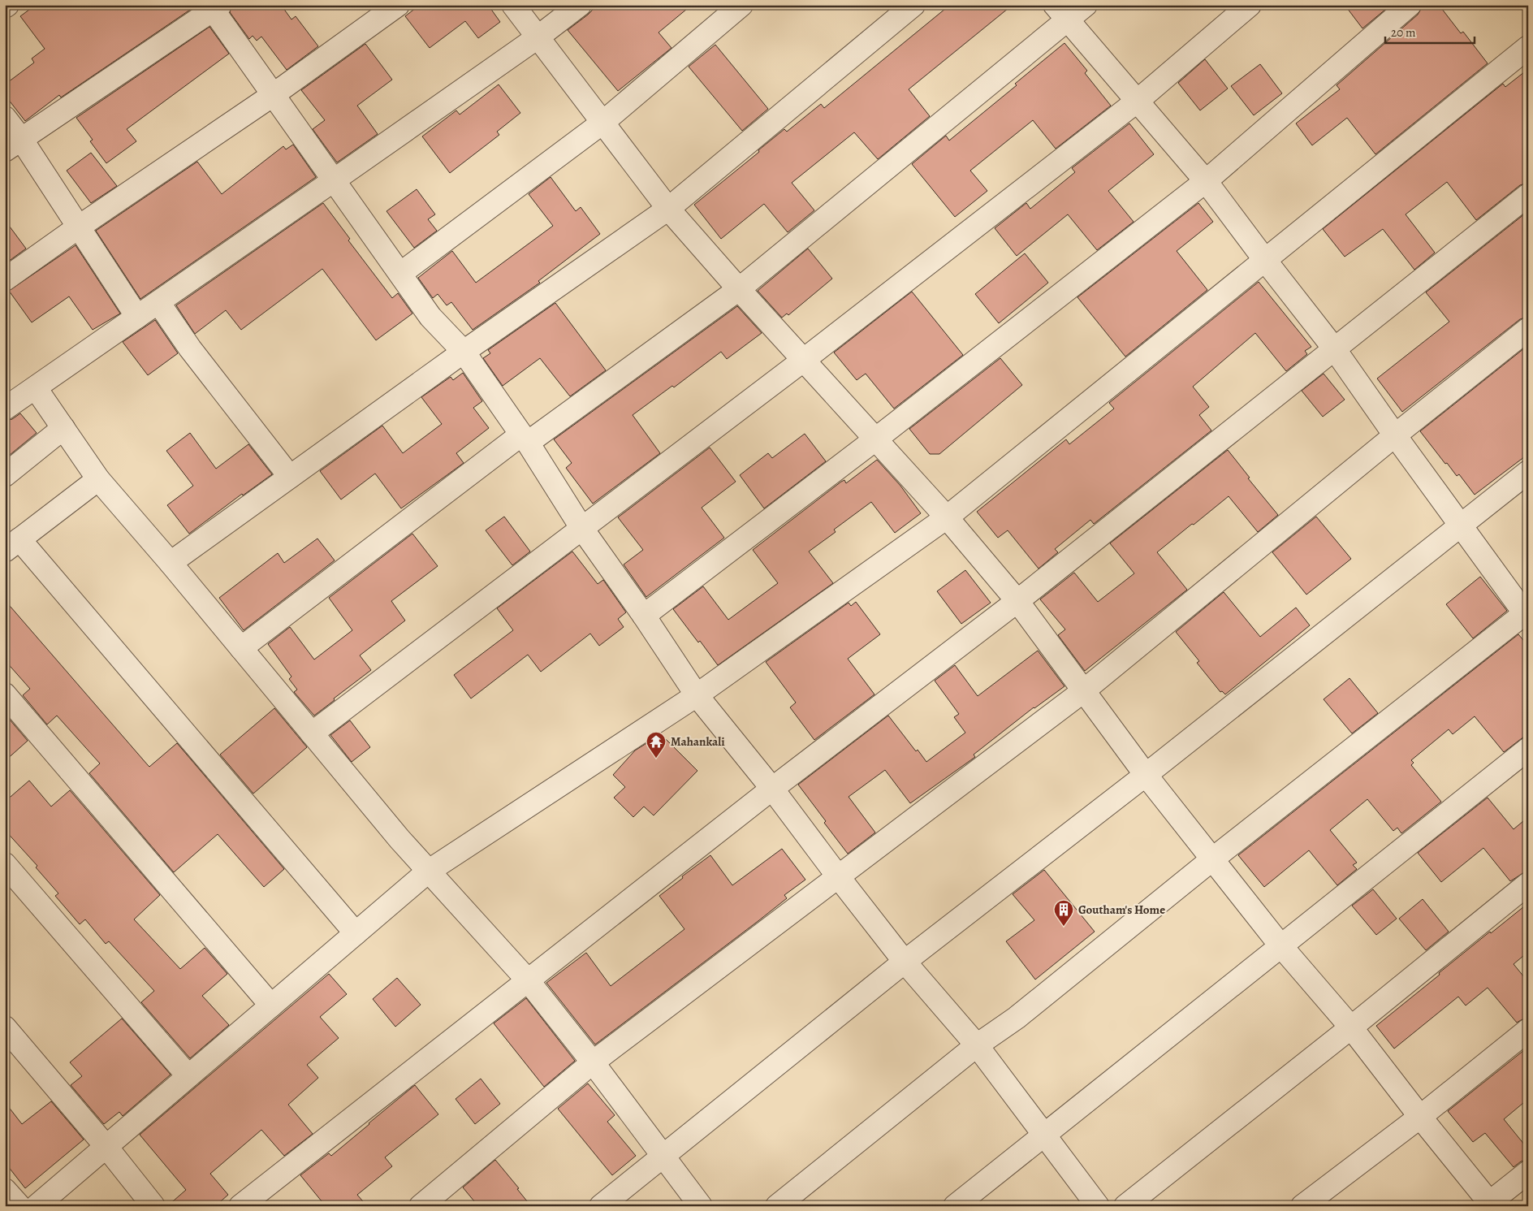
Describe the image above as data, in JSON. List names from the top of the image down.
{
  "places": {
    "temple": ["Mahankali"],
    "building": ["Goutham's Home"]
  },
  "scale_bar": "20 m"
}
